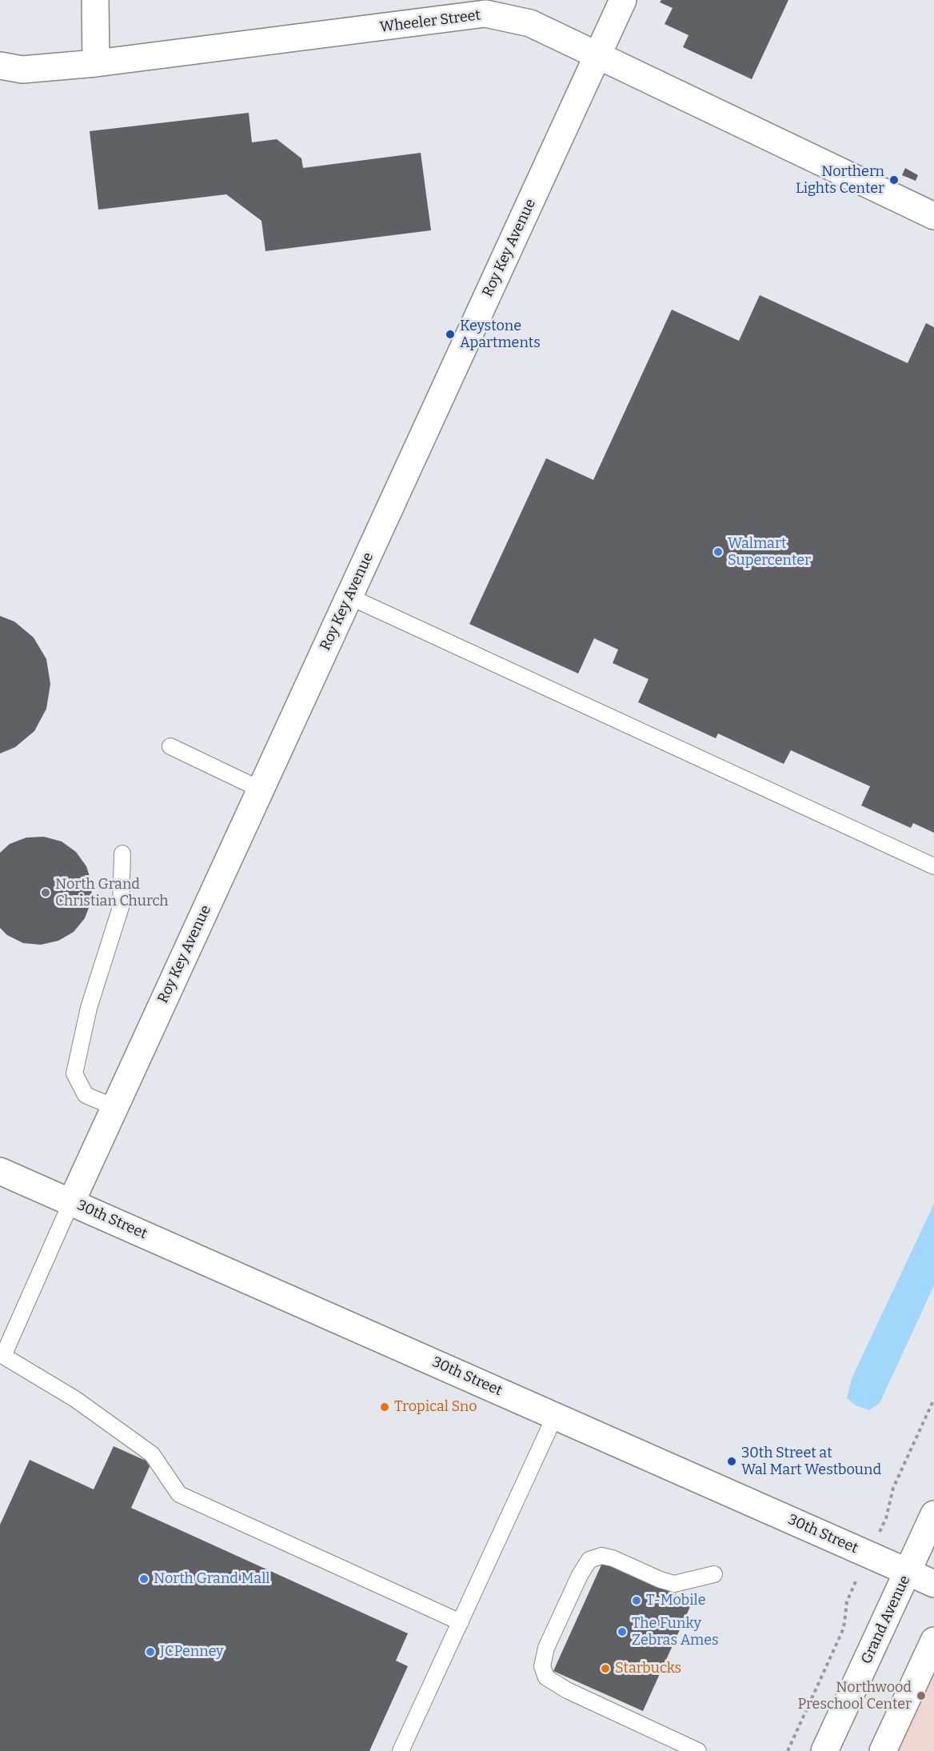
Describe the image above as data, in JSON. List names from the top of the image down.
{
  "streets": {
    "street": [
      "Wheeler Street",
      "Roy Key Avenue",
      "30th Street",
      "Grand Avenue"
    ]
  },
  "crossings": [
    ["Wheeler Street", "Roy Key Avenue"],
    ["Roy Key Avenue", "30th Street"],
    ["30th Street", "Grand Avenue"]
  ],
  "places": [
    "Northern Lights Center",
    "Keystone Apartments",
    "Walmart Supercenter",
    "North Grand Christian Church",
    "Tropical Sno",
    "30th Street at Wal Mart Westbound",
    "North Grand Mall",
    "T-Mobile",
    "The Funky Zebras Ames",
    "JCPenney",
    "Starbucks",
    "Northwood Preschool Center"
  ]
}
